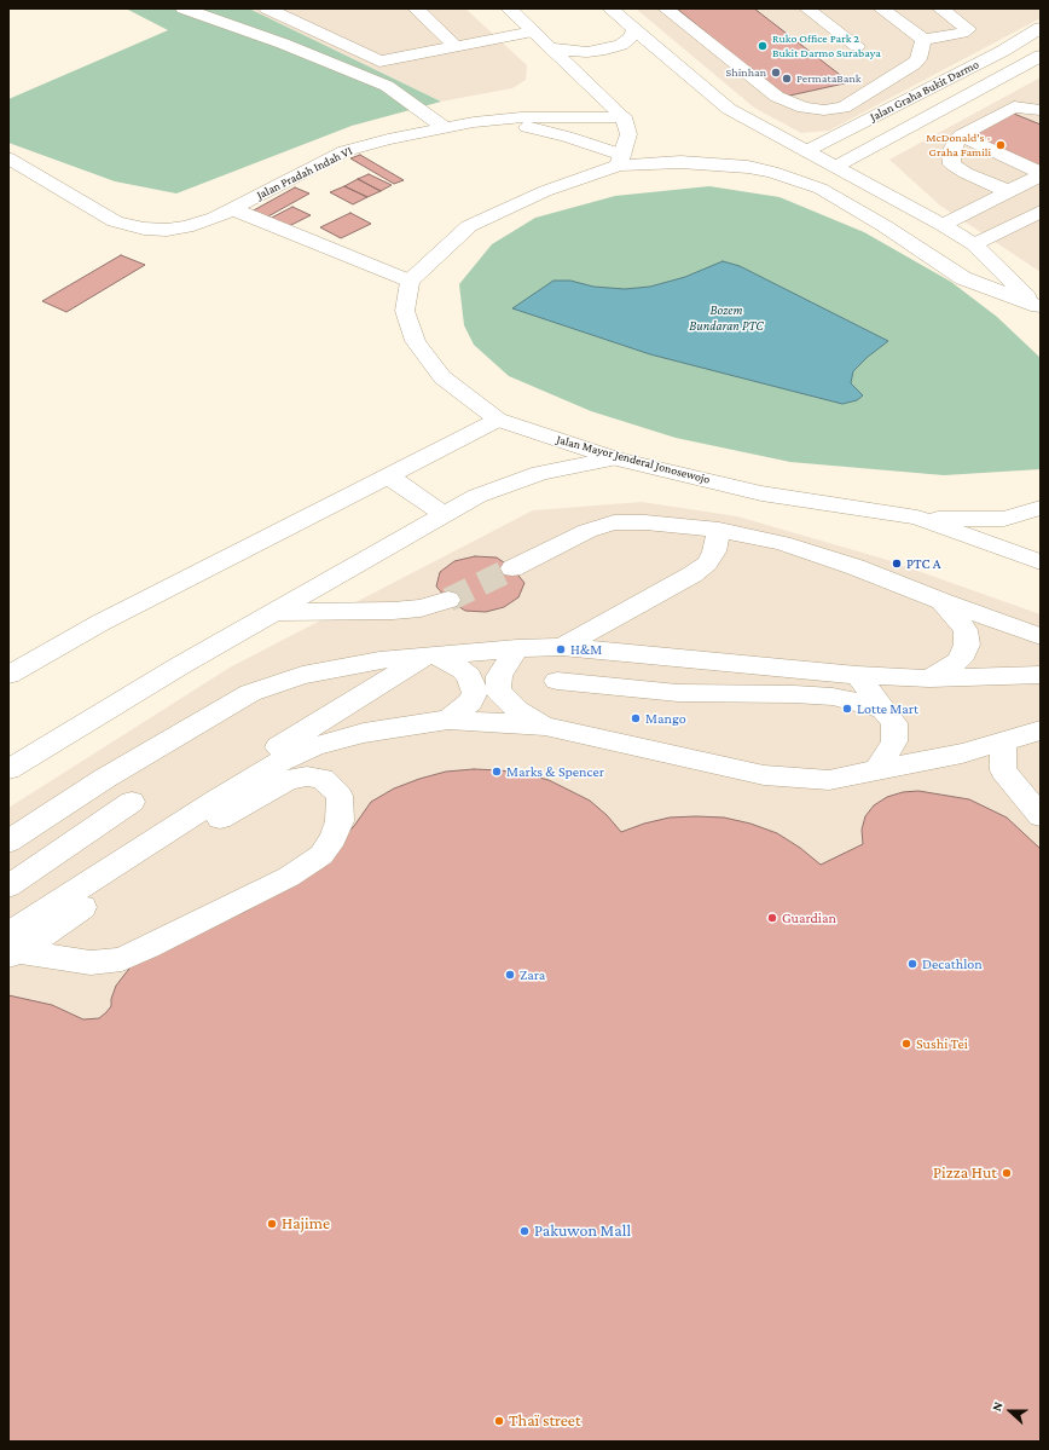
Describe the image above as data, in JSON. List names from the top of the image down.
{
  "streets": {
    "street": ["Jalan Graha Bukit Darmo", "Jalan Pradah Indah VI", "Jalan Mayor Jenderal Jonosewojo"]
  },
  "water": ["Bozem Bundaran PTC"],
  "places": [
    "Ruko Office Park 2 Bukit Darmo Surabaya",
    "Shinhan",
    "PermataBank",
    "McDonald's - Graha Famili",
    "PTC A",
    "H&M",
    "Lotte Mart",
    "Mango",
    "Marks & Spencer",
    "Guardian",
    "Decathlon",
    "Zara",
    "Sushi Tei",
    "Pizza Hut",
    "Hajime",
    "Pakuwon Mall",
    "Thaï street"
  ],
  "north": "left"
}
